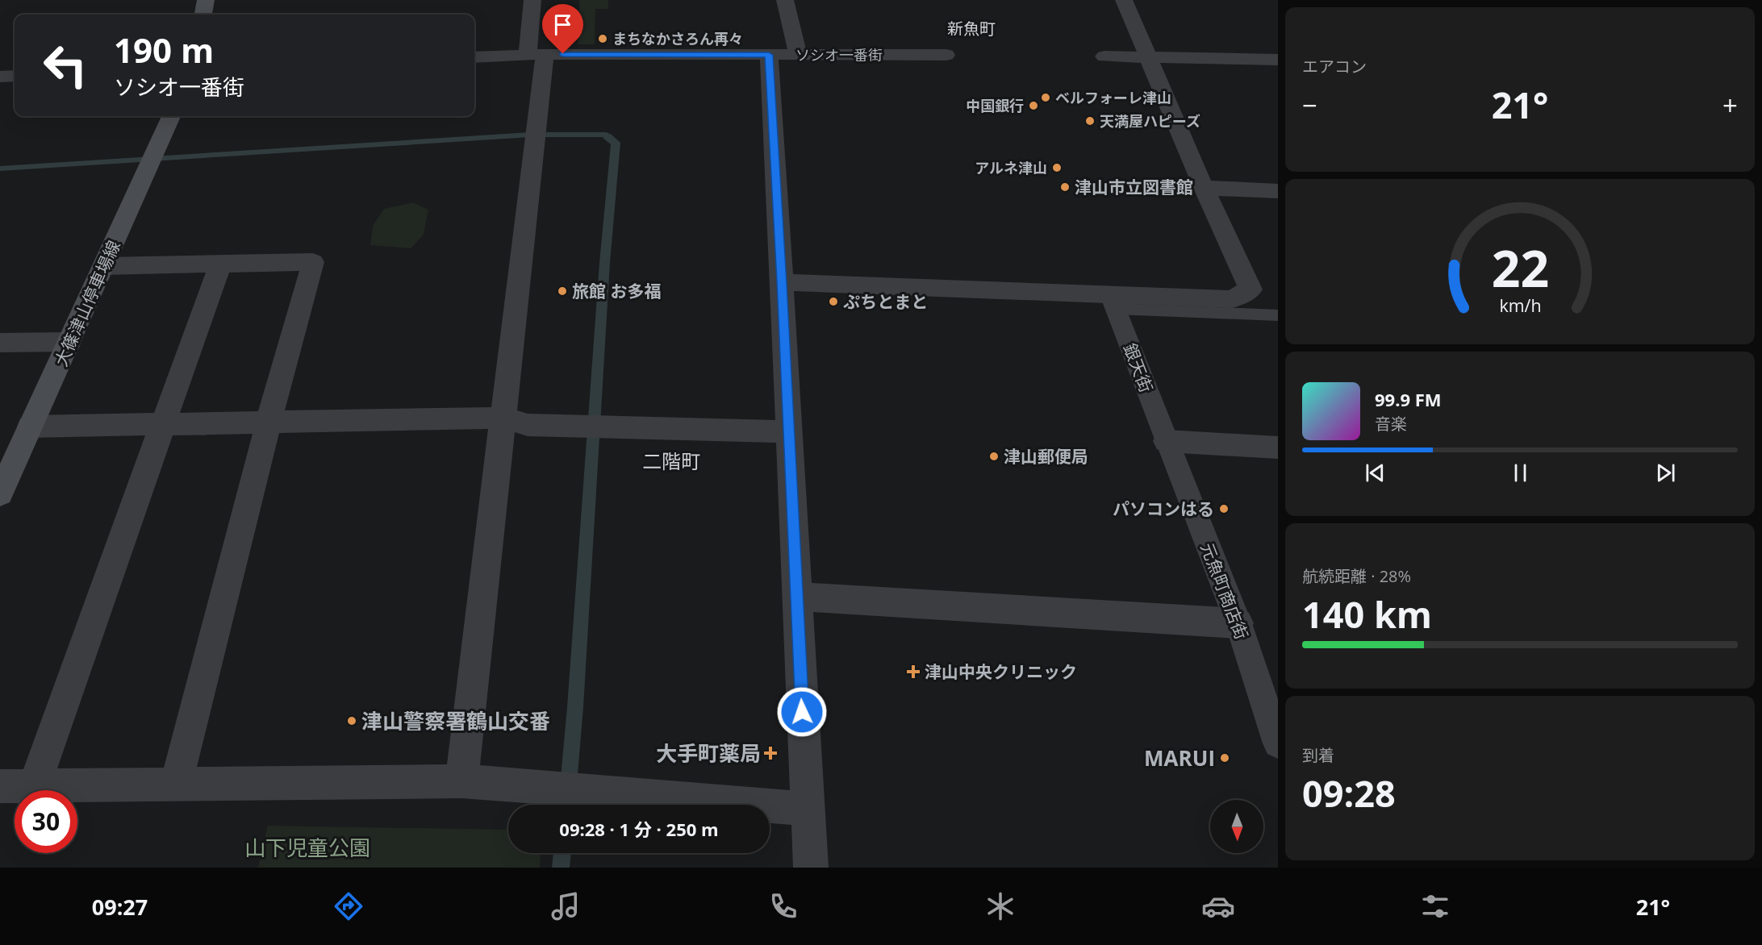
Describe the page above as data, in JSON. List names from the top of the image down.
{
  "streets": {
    "main road": ["大篠津山停車場線"],
    "street": ["ソシオ一番街", "銀天街", "元魚町商店街"]
  },
  "crossings": [
    ["銀天街", "元魚町商店街"]
  ],
  "districts": ["新魚町", "二階町"],
  "parks": ["山下児童公園"],
  "places": {
    "other": [
      "まちなかさろん再々",
      "ベルフォーレ津山",
      "中国銀行",
      "天満屋ハピーズ",
      "アルネ津山",
      "津山市立図書館",
      "旅館 お多福",
      "ぷちとまと",
      "津山郵便局",
      "パソコンはる",
      "津山警察署鶴山交番",
      "MARUI"
    ],
    "health": ["津山中央クリニック", "大手町薬局"]
  },
  "north": "bottom",
  "page": {
    "tile": [
      "エアコン",
      ["航続距離 · 28%", "140 km"],
      ["到着", "09:28"]
    ],
    "turn": ["190 m", "ソシオ一番街"],
    "heat": ["−", "21°", "+"],
    "song": ["99.9 FM", "音楽"],
    "limit": "30",
    "trip": "09:28 · 1 分 · 250 m",
    "tabs": ["09:27", "21°"],
    "gauge": ["22", "km/h"]
  }
}
